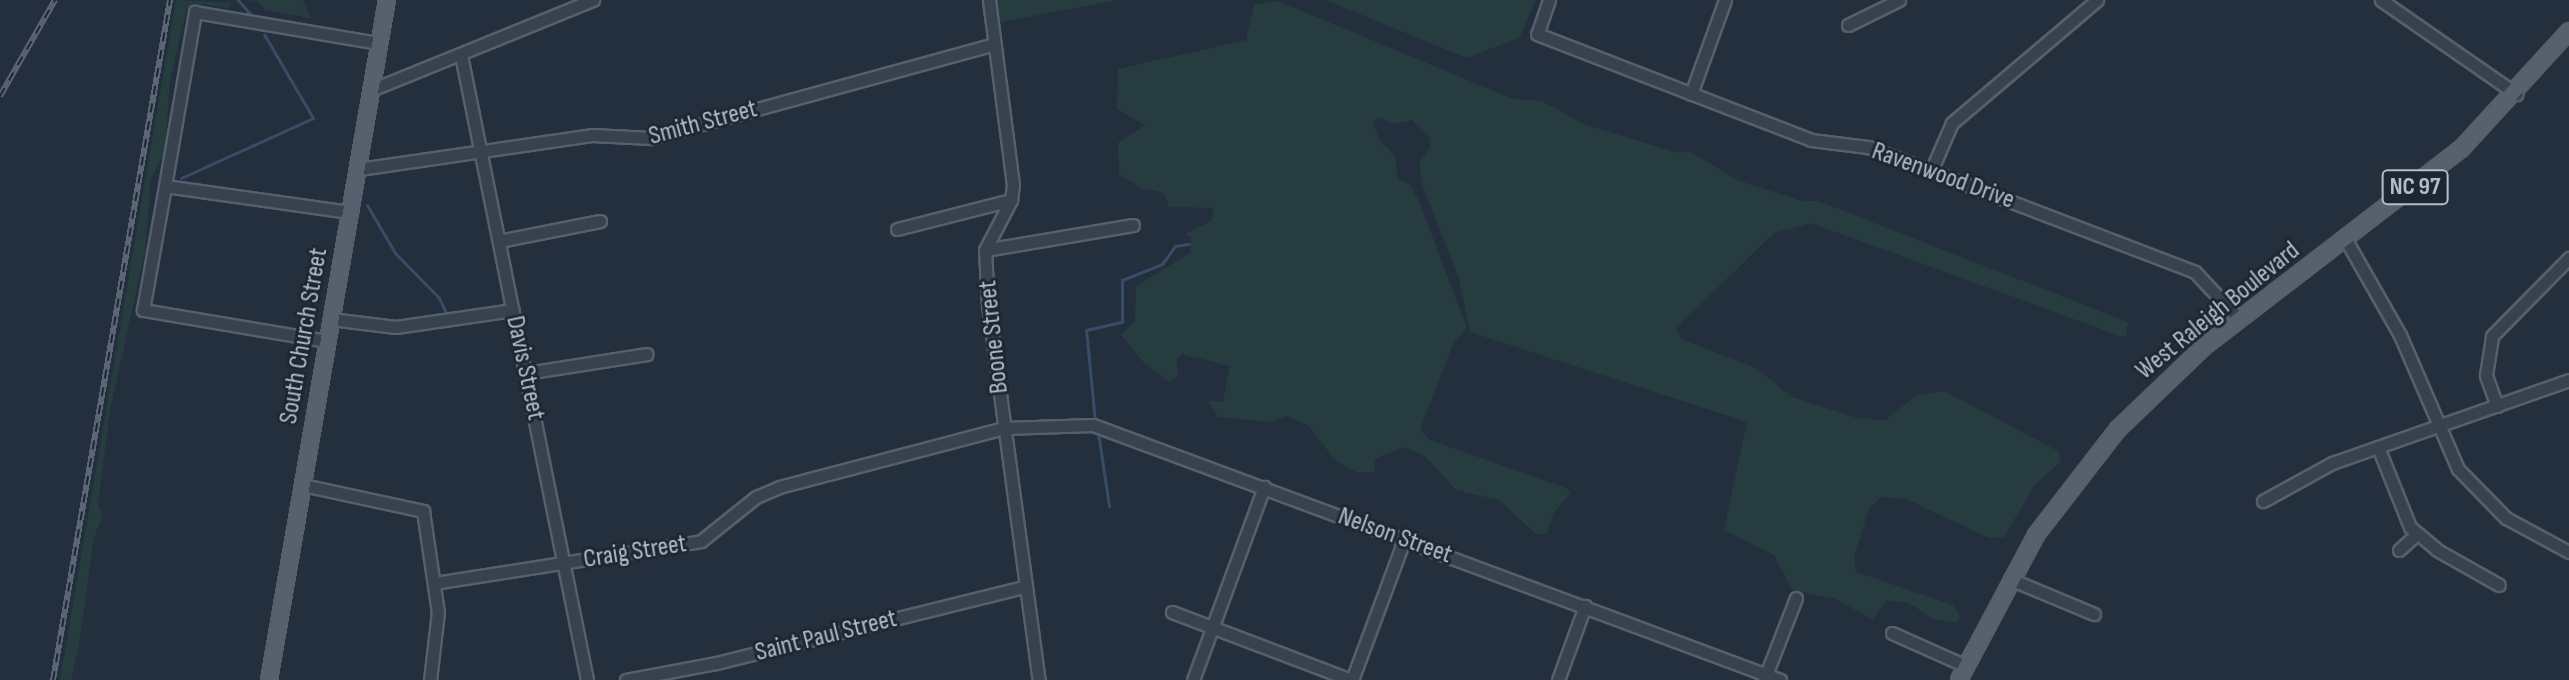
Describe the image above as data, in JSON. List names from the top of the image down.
{
  "streets": {
    "main road": ["NC 97", "West Raleigh Boulevard", "South Church Street"],
    "street": [
      "Smith Street",
      "Ravenwood Drive",
      "Boone Street",
      "Davis Street",
      "Nelson Street",
      "Craig Street",
      "Saint Paul Street"
    ]
  },
  "crossings": [
    ["Smith Street", "South Church Street"],
    ["Smith Street", "Davis Street"],
    ["Ravenwood Drive", "West Raleigh Boulevard"],
    ["Boone Street", "Nelson Street"],
    ["Boone Street", "Craig Street"],
    ["Boone Street", "Saint Paul Street"],
    ["Davis Street", "Craig Street"],
    ["Nelson Street", "Craig Street"]
  ]
}
